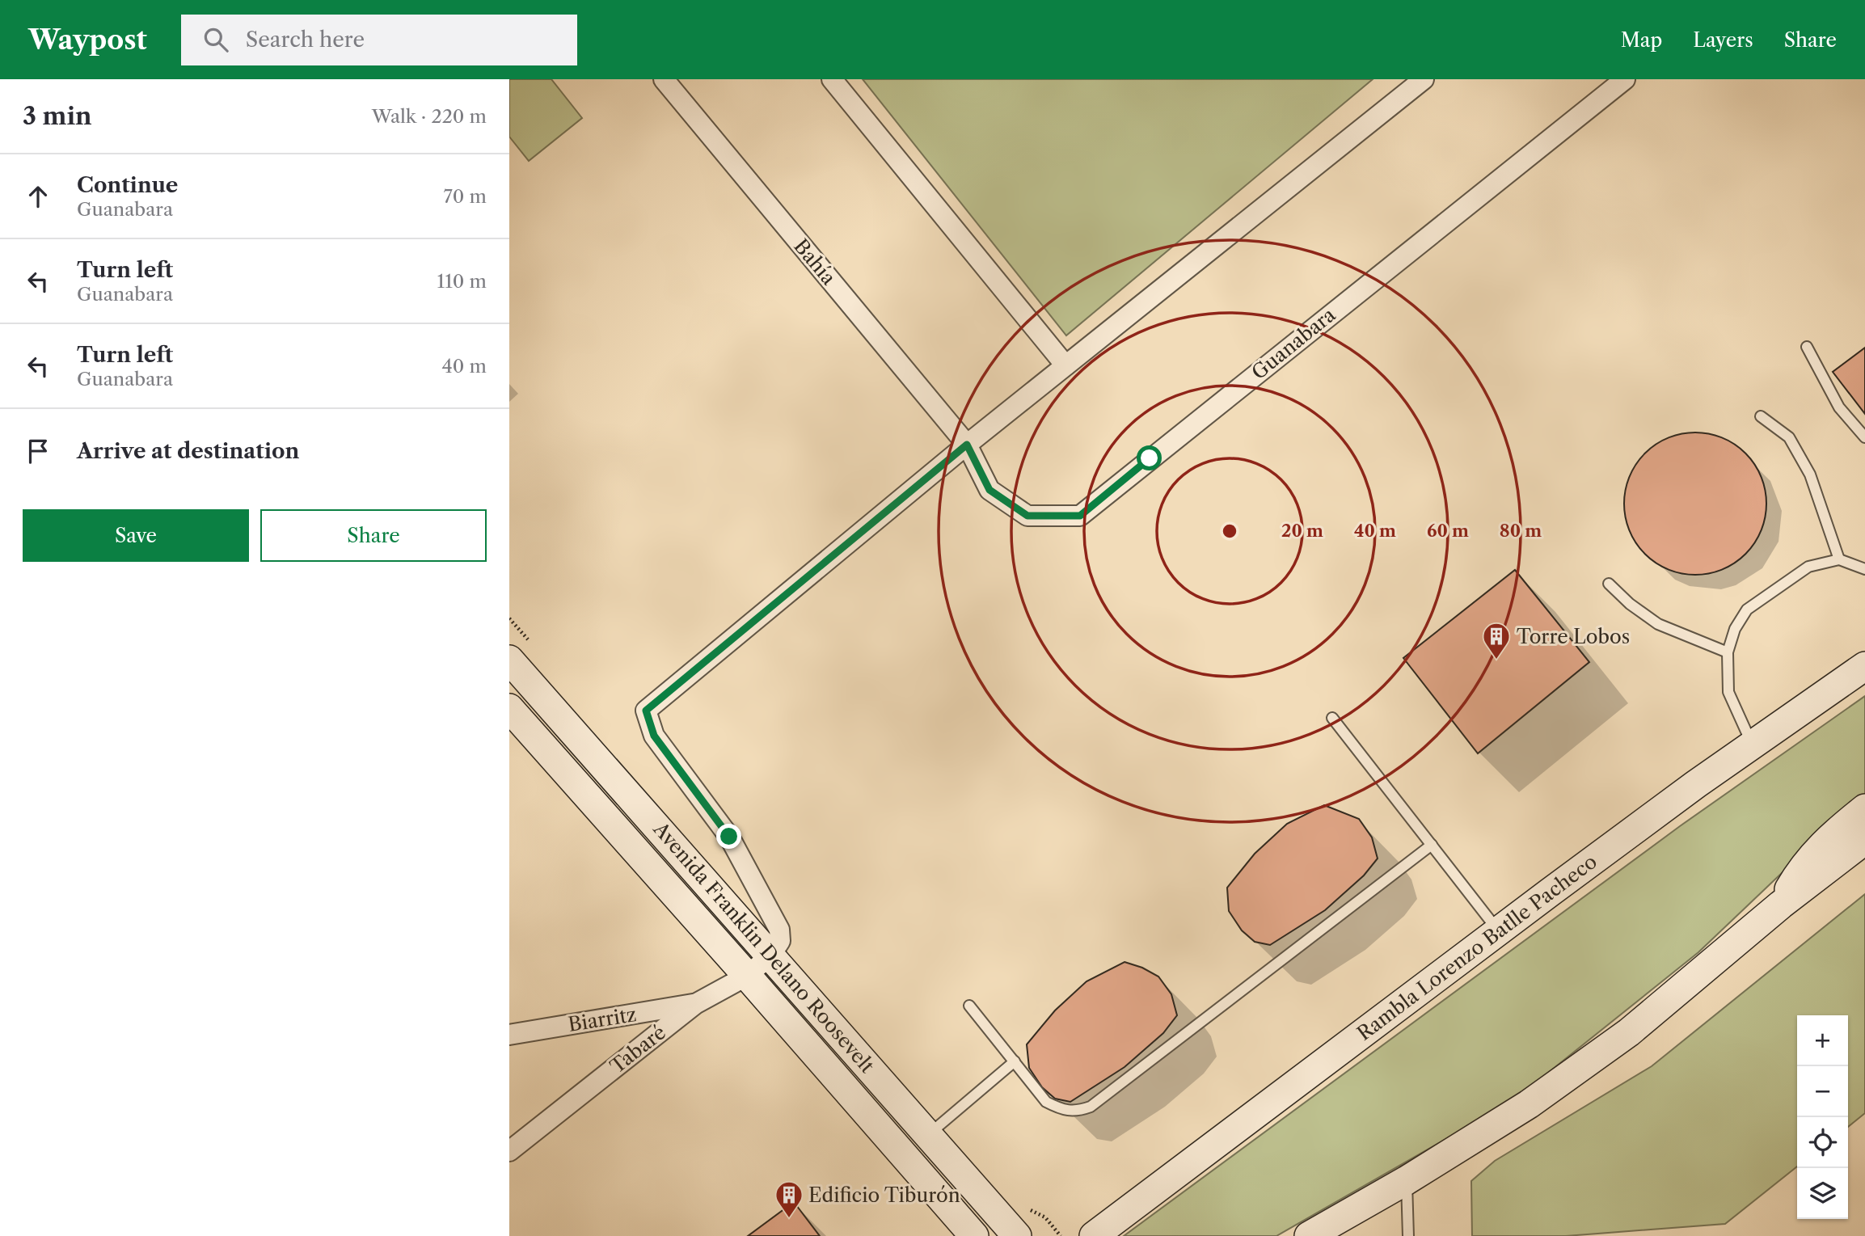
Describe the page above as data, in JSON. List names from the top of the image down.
{
  "streets": {
    "main road": ["Avenida Franklin Delano Roosevelt", "Rambla Lorenzo Batlle Pacheco"],
    "street": [
      "Bahía",
      "Guanabara",
      "Biarritz",
      "Tabaré"
    ]
  },
  "crossings": [
    ["Bahía", "Guanabara"],
    ["Avenida Franklin Delano Roosevelt", "Tabaré"],
    ["Biarritz", "Tabaré"]
  ],
  "places": {
    "building": ["Torre Lobos", "Edificio Tiburón"]
  },
  "page": {
    "header": "Waypost",
    "search": "Search here",
    "nav": ["Map", "Layers", "Share"],
    "heading": ["3 min", "Walk · 220 m"],
    "list": [
      ["Continue", "Guanabara", "70 m"],
      ["Turn left", "Guanabara", "110 m"],
      ["Turn left", "Guanabara", "40 m"],
      "Arrive at destination"
    ],
    "buttons": ["Save", "Share"],
    "map_buttons": ["+", "−"]
  },
  "rings": [
    "20 m",
    "40 m",
    "60 m",
    "80 m"
  ]
}
